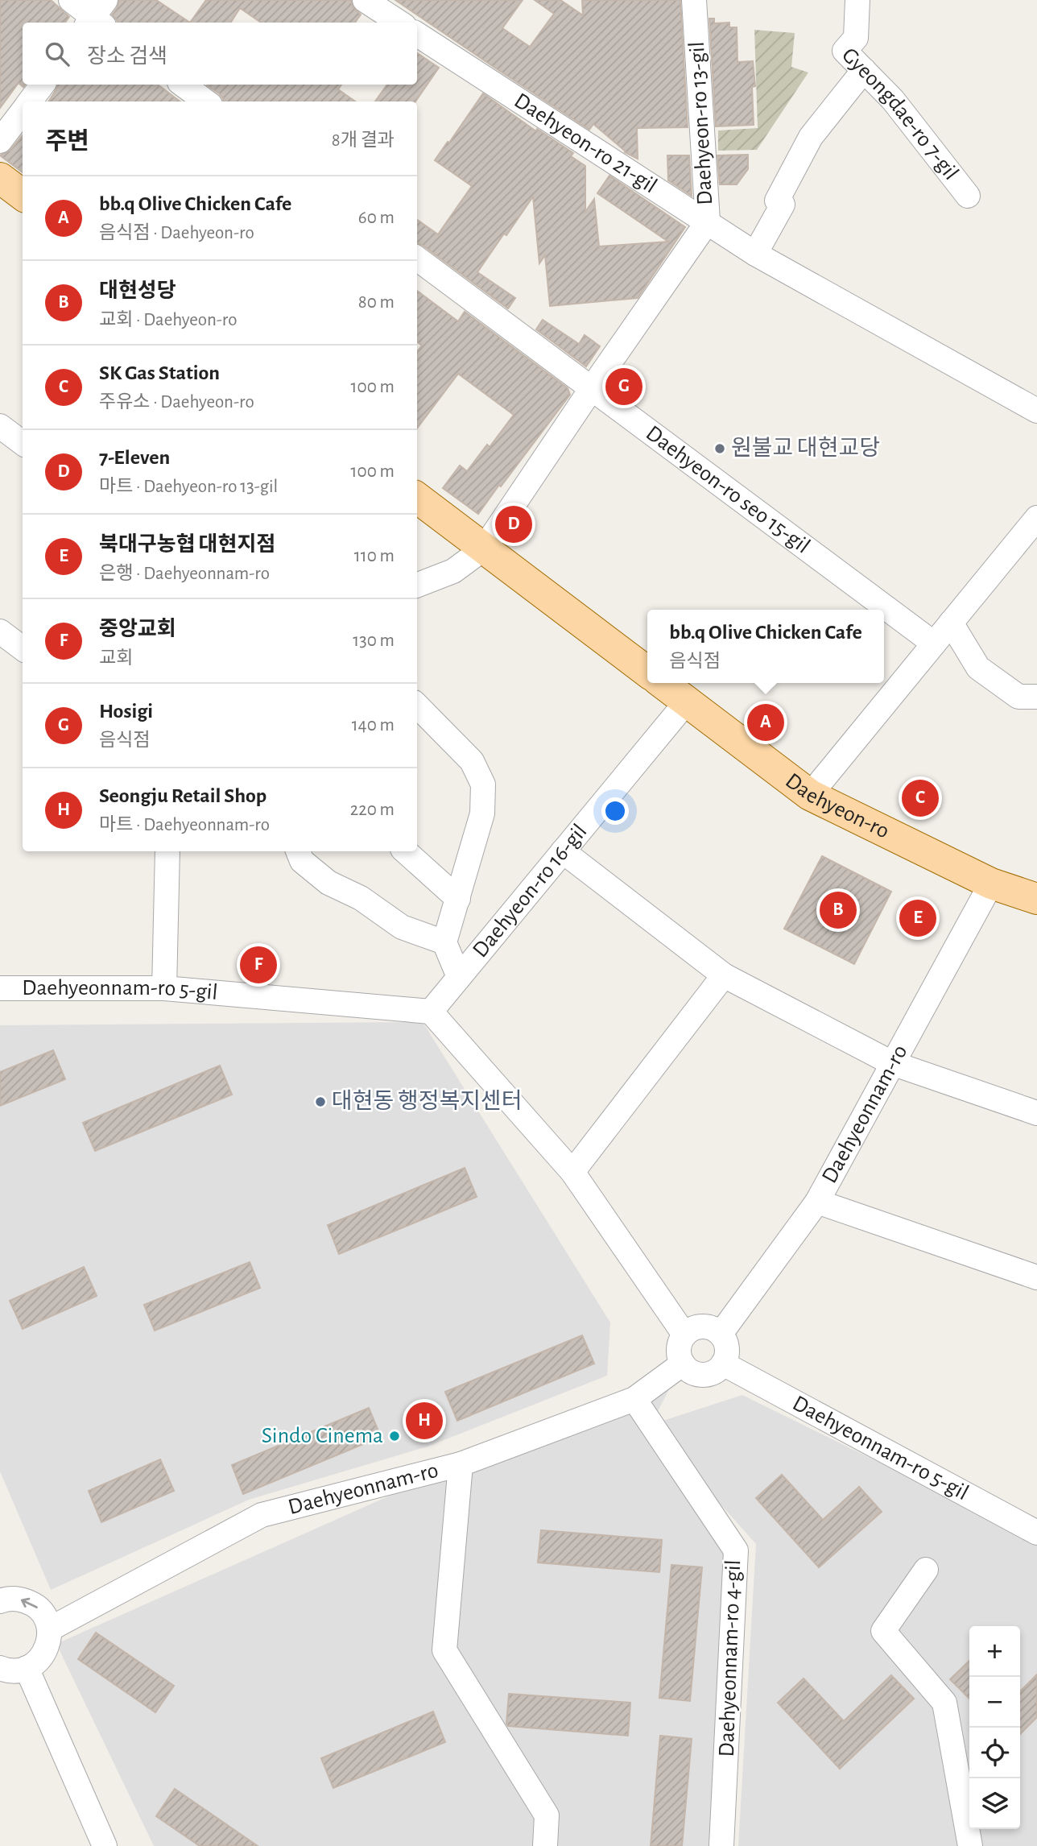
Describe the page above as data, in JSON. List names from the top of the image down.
{
  "streets": {
    "main road": ["Daehyeon-ro"],
    "street": [
      "Gyeongdae-ro 7-gil",
      "Daehyeon-ro 13-gil",
      "Daehyeon-ro 21-gil",
      "Daehyeon-ro seo 15-gil",
      "Daehyeon-ro 16-gil",
      "Daehyeonnam-ro 5-gil",
      "Daehyeonnam-ro",
      "Daehyeonnam-ro 4-gil"
    ]
  },
  "crossings": [
    ["Daehyeon-ro 13-gil", "Daehyeon-ro 21-gil"],
    ["Daehyeon-ro 13-gil", "Daehyeon-ro seo 15-gil"],
    ["Daehyeon-ro", "Daehyeon-ro 16-gil"],
    ["Daehyeon-ro", "Daehyeonnam-ro"],
    ["Daehyeon-ro 16-gil", "Daehyeonnam-ro 5-gil"],
    ["Daehyeonnam-ro 5-gil", "Daehyeonnam-ro"],
    ["Daehyeonnam-ro", "Daehyeonnam-ro 4-gil"]
  ],
  "places": ["원불교 대현교당", "대현동 행정복지센터", "Sindo Cinema"],
  "page": {
    "search": "장소 검색",
    "heading": ["주변", "8개 결과"],
    "list": [
      {
        "mark": "A",
        "name": "bb.q Olive Chicken Cafe",
        "note": "음식점 · Daehyeon-ro",
        "value": "60 m"
      },
      {
        "mark": "B",
        "name": "대현성당",
        "note": "교회 · Daehyeon-ro",
        "value": "80 m"
      },
      {
        "mark": "C",
        "name": "SK Gas Station",
        "note": "주유소 · Daehyeon-ro",
        "value": "100 m"
      },
      {
        "mark": "D",
        "name": "7-Eleven",
        "note": "마트 · Daehyeon-ro 13-gil",
        "value": "100 m"
      },
      {
        "mark": "E",
        "name": "북대구농협 대현지점",
        "note": "은행 · Daehyeonnam-ro",
        "value": "110 m"
      },
      {
        "mark": "F",
        "name": "중앙교회",
        "note": "교회",
        "value": "130 m"
      },
      {
        "mark": "G",
        "name": "Hosigi",
        "note": "음식점",
        "value": "140 m"
      },
      {
        "mark": "H",
        "name": "Seongju Retail Shop",
        "note": "마트 · Daehyeonnam-ro",
        "value": "220 m"
      }
    ],
    "pins": [
      "G",
      "D",
      "A",
      "C",
      "B",
      "E",
      "F",
      "H"
    ],
    "popup": ["bb.q Olive Chicken Cafe", "음식점"],
    "map_buttons": ["+", "−"]
  }
}
